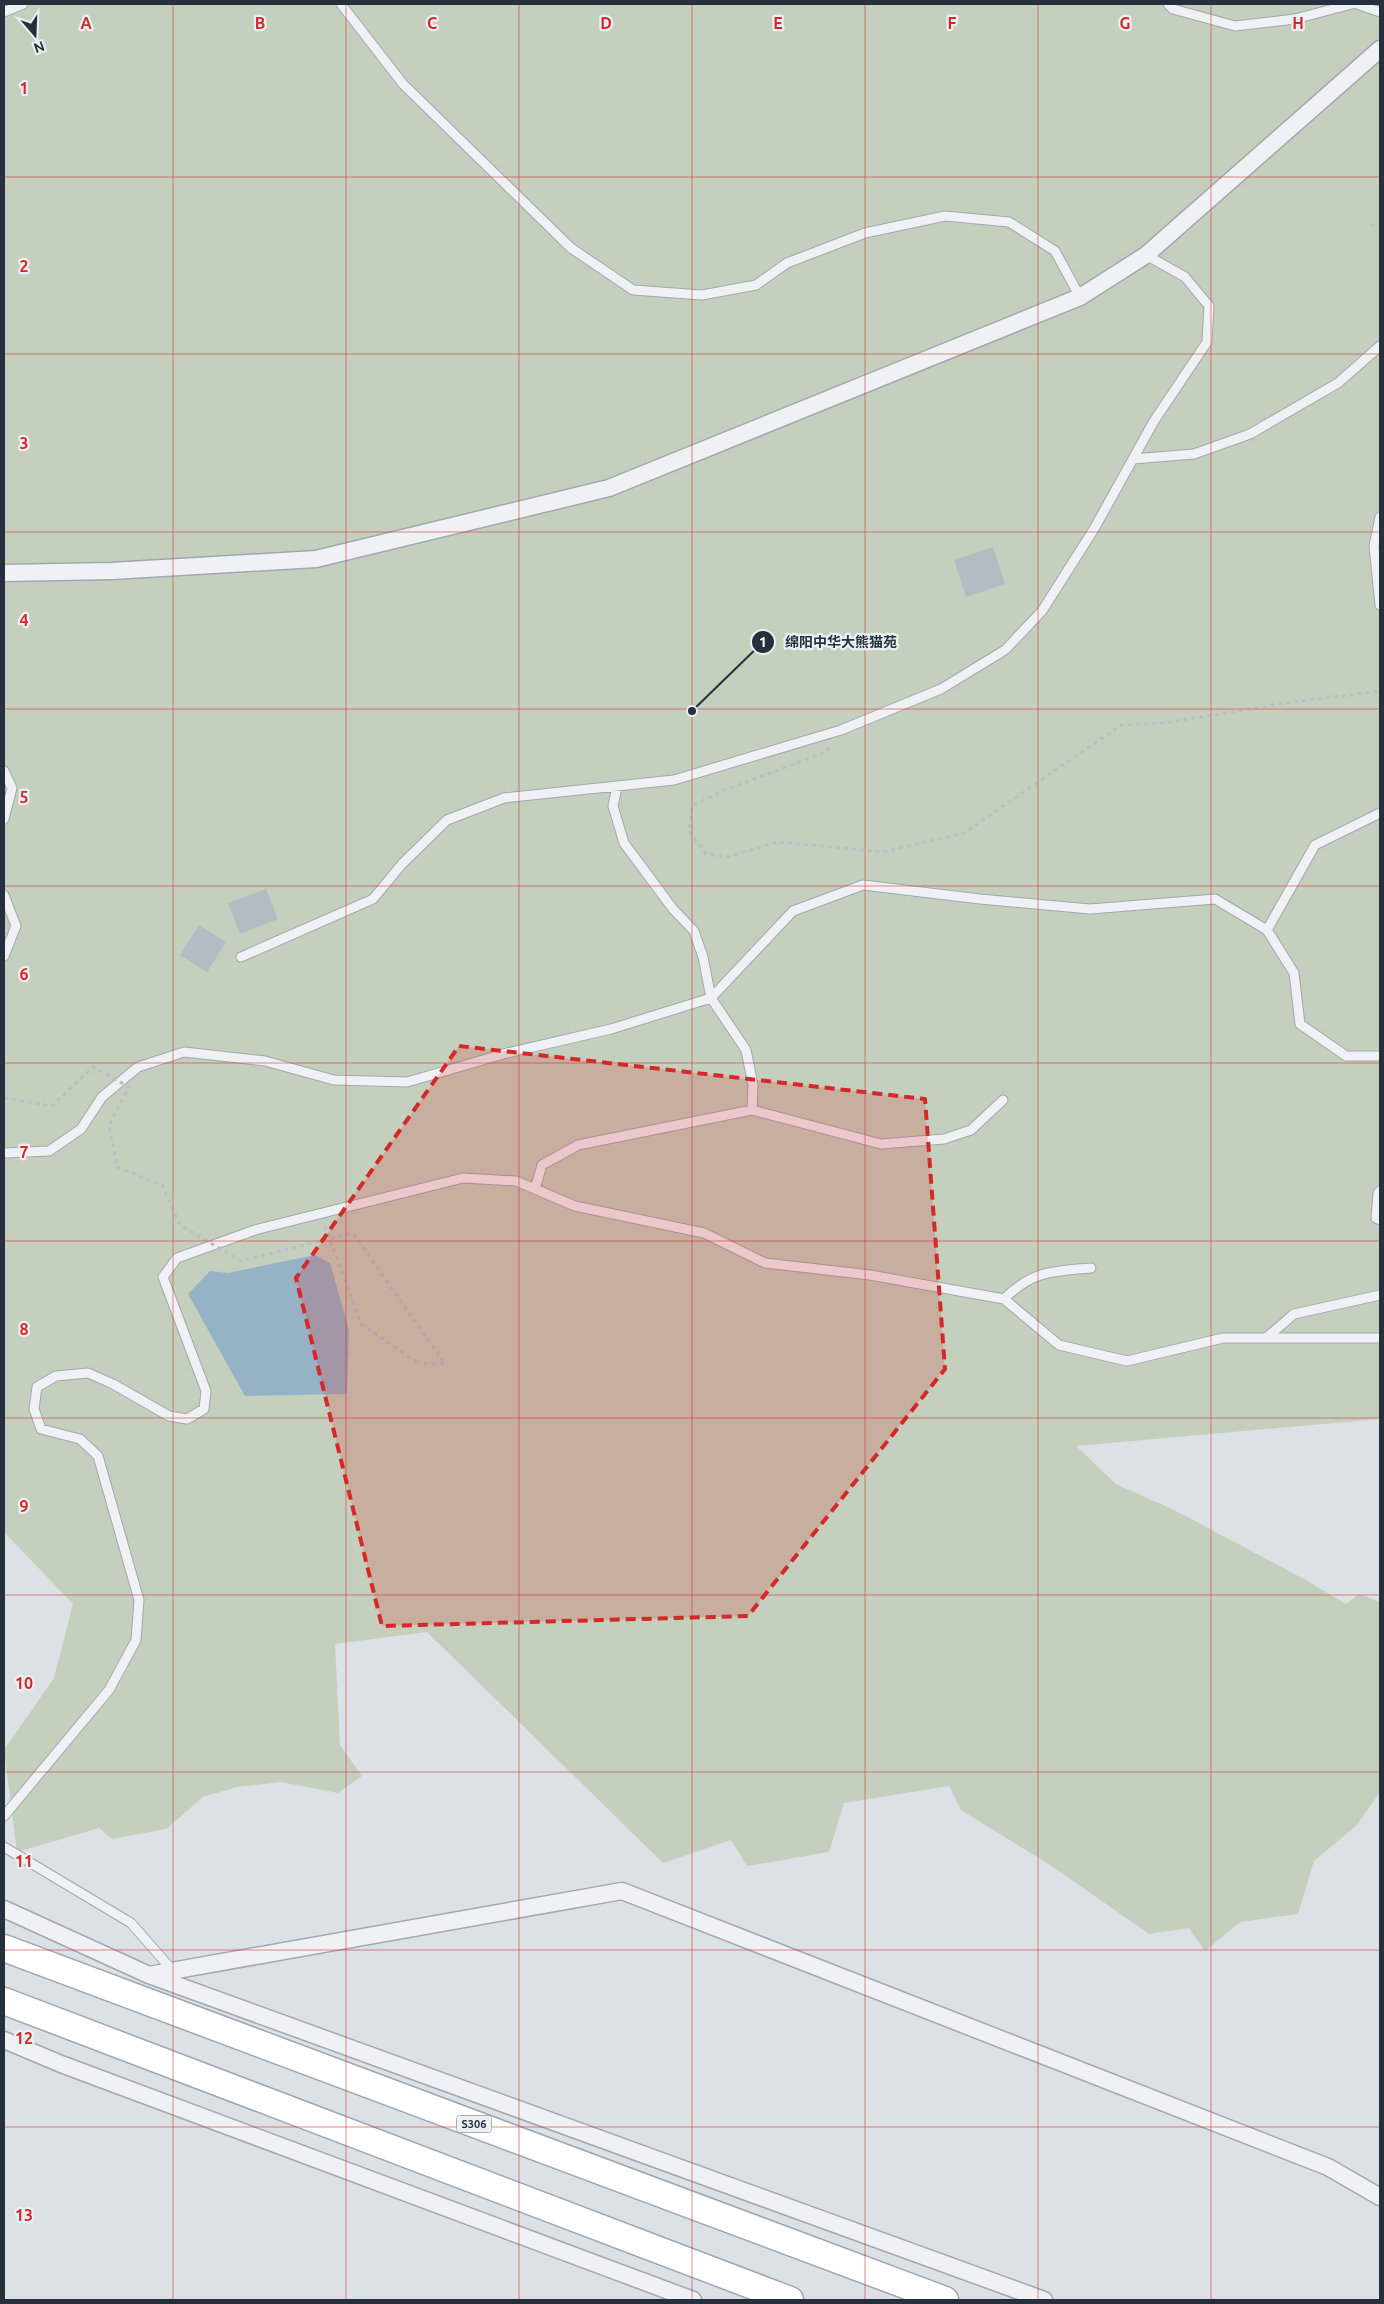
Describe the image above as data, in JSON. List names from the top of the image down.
{
  "streets": {
    "main road": ["S306"]
  },
  "places": ["绵阳中华大熊猫苑"],
  "north": "bottom",
  "grid": {
    "columns": [
      "A",
      "B",
      "C",
      "D",
      "E",
      "F",
      "G",
      "H"
    ],
    "rows": [
      "1",
      "2",
      "3",
      "4",
      "5",
      "6",
      "7",
      "8",
      "9",
      "10",
      "11",
      "12",
      "13"
    ]
  }
}
